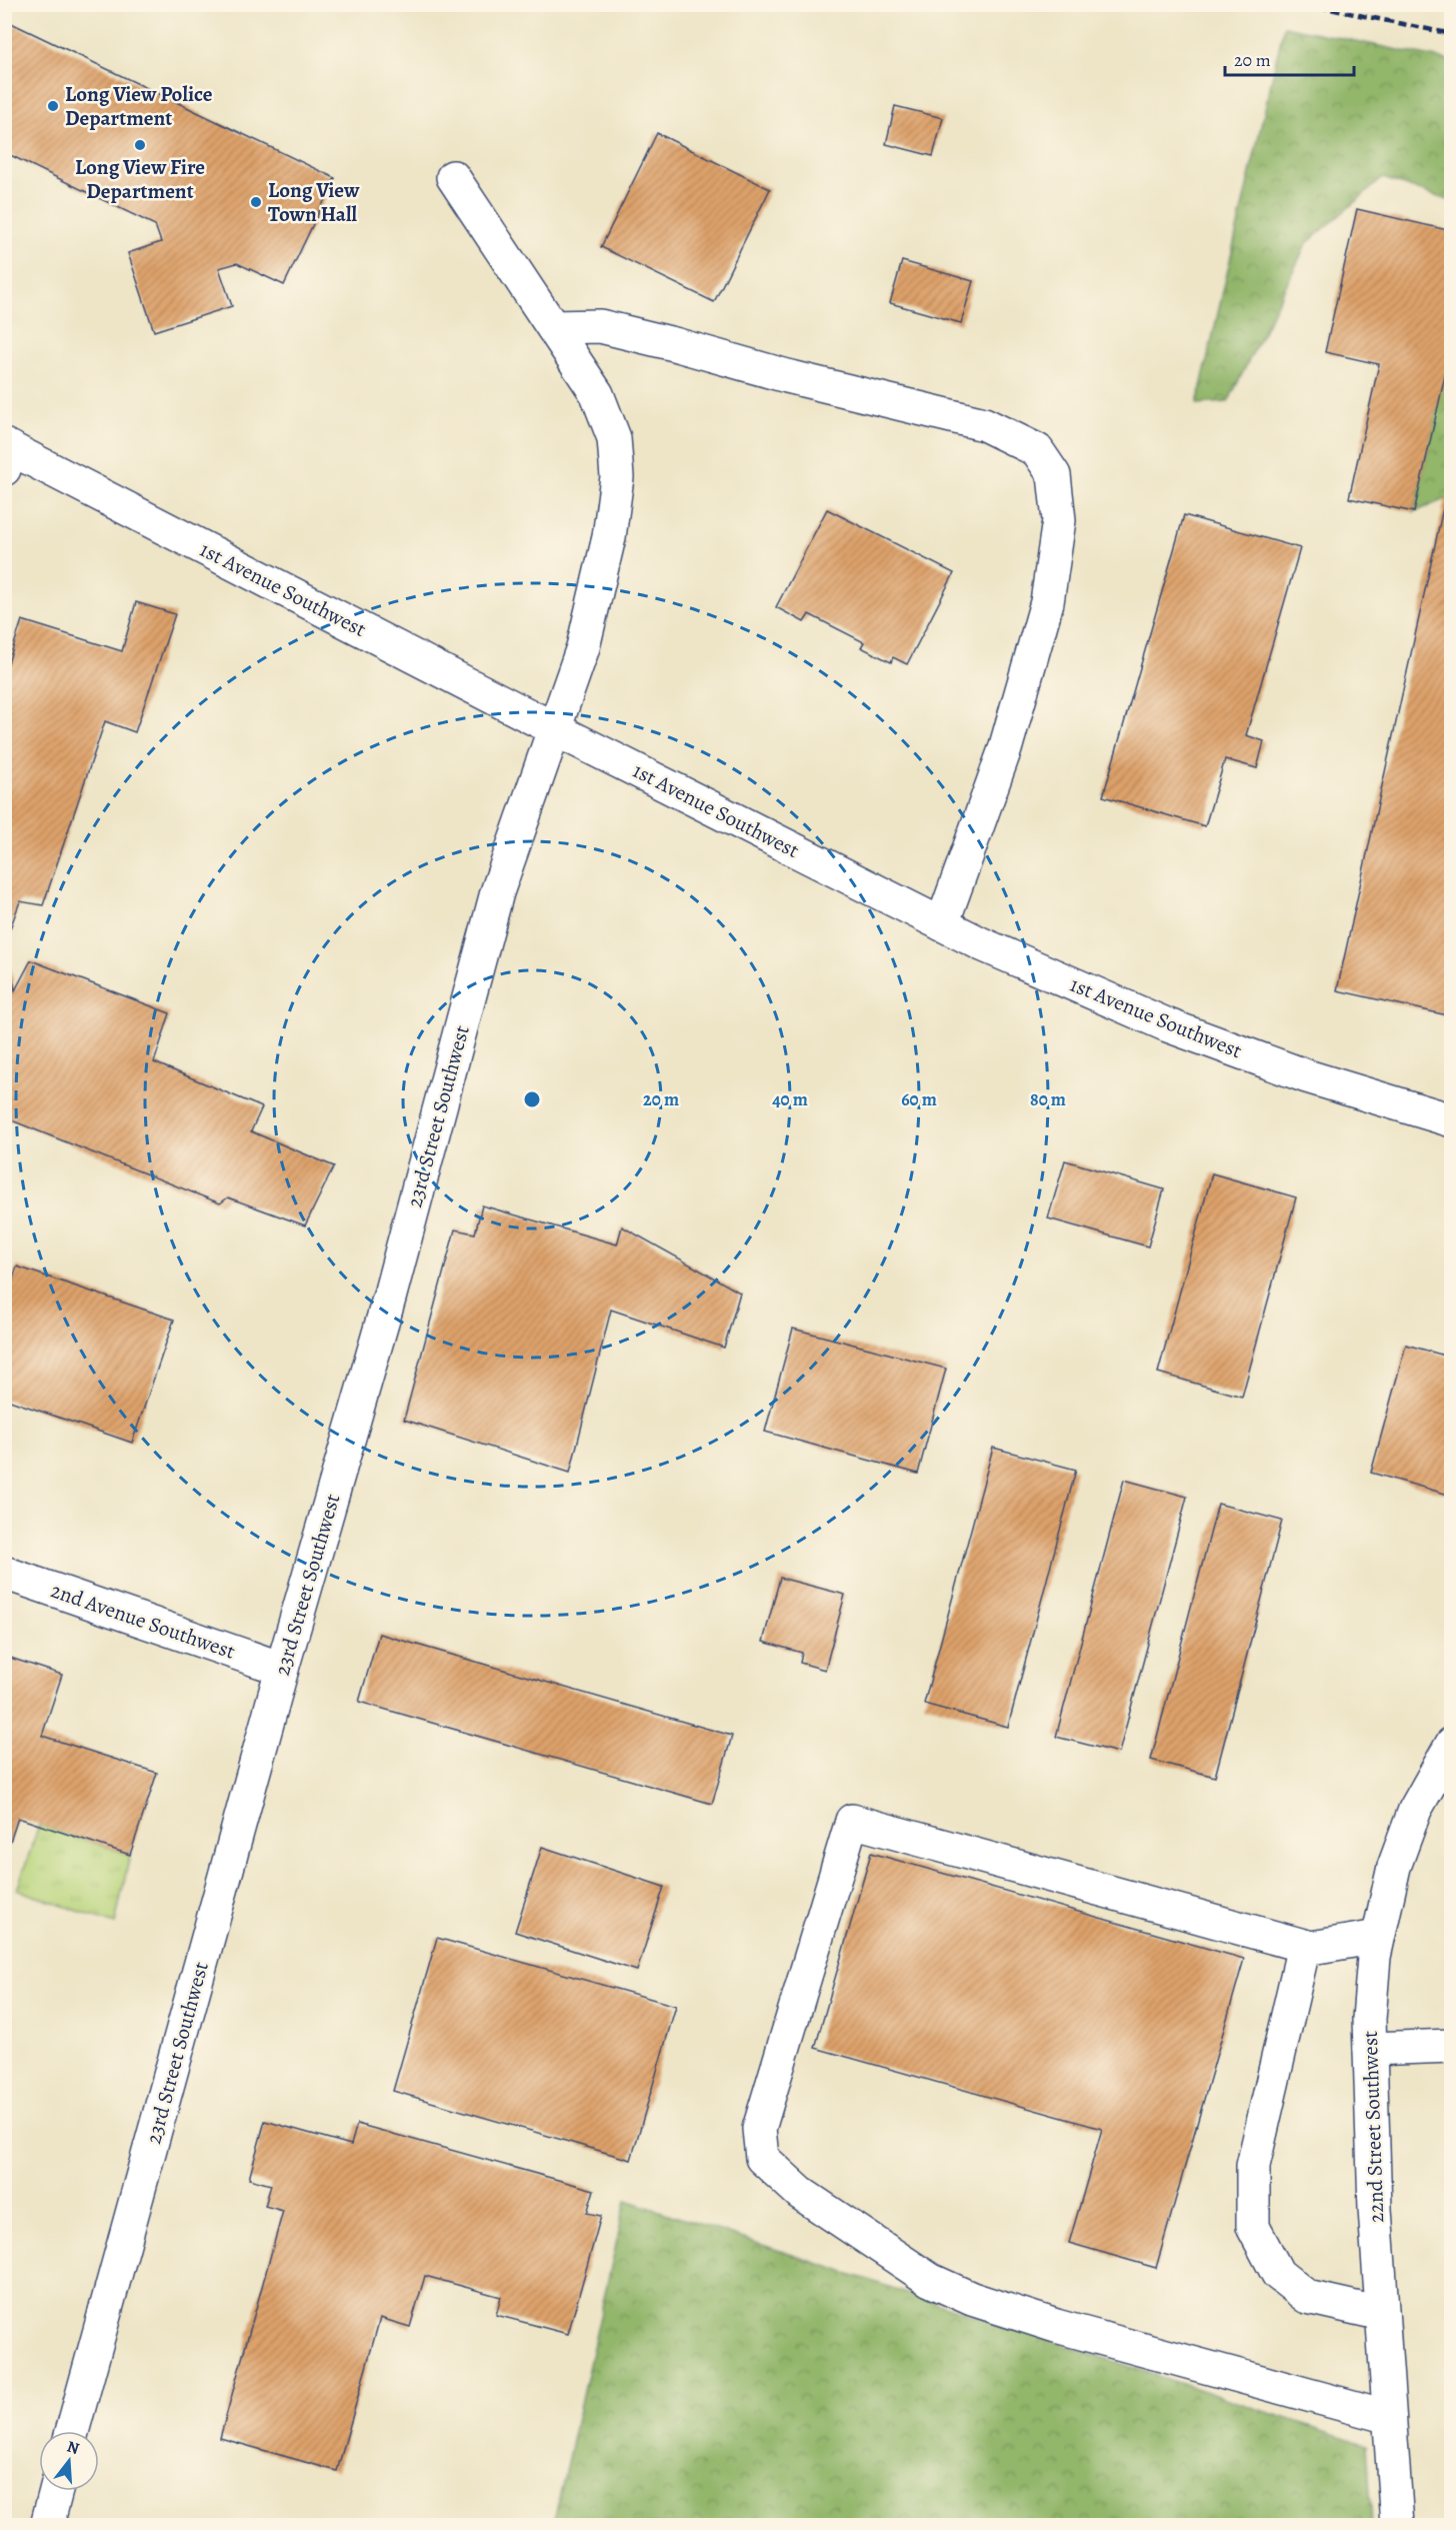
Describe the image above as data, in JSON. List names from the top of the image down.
{
  "streets": {
    "street": [
      "1st Avenue Southwest",
      "23rd Street Southwest",
      "2nd Avenue Southwest",
      "22nd Street Southwest"
    ]
  },
  "crossings": [
    ["1st Avenue Southwest", "23rd Street Southwest"],
    ["23rd Street Southwest", "2nd Avenue Southwest"]
  ],
  "places": ["Long View Police Department", "Long View Fire Department", "Long View Town Hall"],
  "scale_bar": "20 m",
  "north": "top",
  "rings": [
    "20 m",
    "40 m",
    "60 m",
    "80 m"
  ]
}
